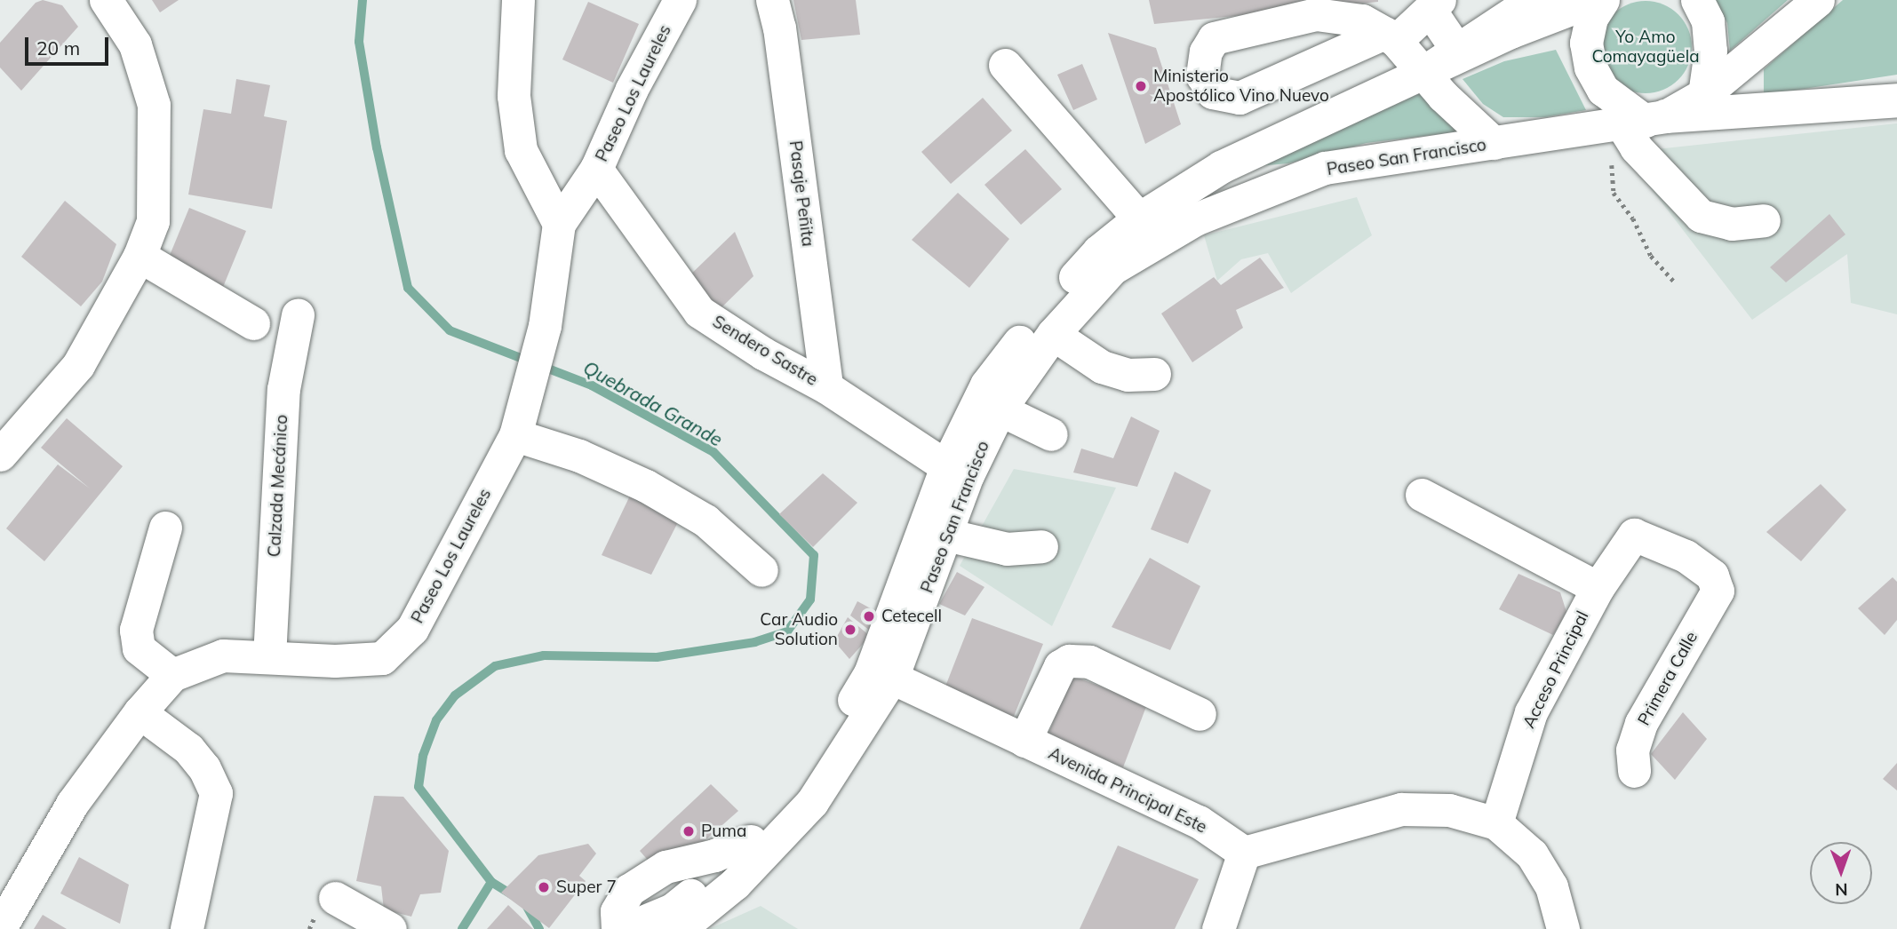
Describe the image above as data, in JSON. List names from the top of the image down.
{
  "streets": {
    "street": [
      "Paseo Los Laureles",
      "Paseo San Francisco",
      "Pasaje Peñita",
      "Sendero Sastre",
      "Calzada Mecánico",
      "Acceso Principal",
      "Primera Calle",
      "Avenida Principal Este"
    ]
  },
  "crossings": [
    ["Paseo Los Laureles", "Sendero Sastre"],
    ["Paseo Los Laureles", "Calzada Mecánico"],
    ["Paseo San Francisco", "Sendero Sastre"],
    ["Paseo San Francisco", "Avenida Principal Este"],
    ["Pasaje Peñita", "Sendero Sastre"],
    ["Acceso Principal", "Primera Calle"]
  ],
  "water": ["Quebrada Grande"],
  "parks": ["Yo Amo Comayagüela"],
  "places": [
    "Ministerio Apostólico Vino Nuevo",
    "Cetecell",
    "Car Audio Solution",
    "Puma",
    "Super 7"
  ],
  "scale_bar": "20 m",
  "north": "bottom"
}
